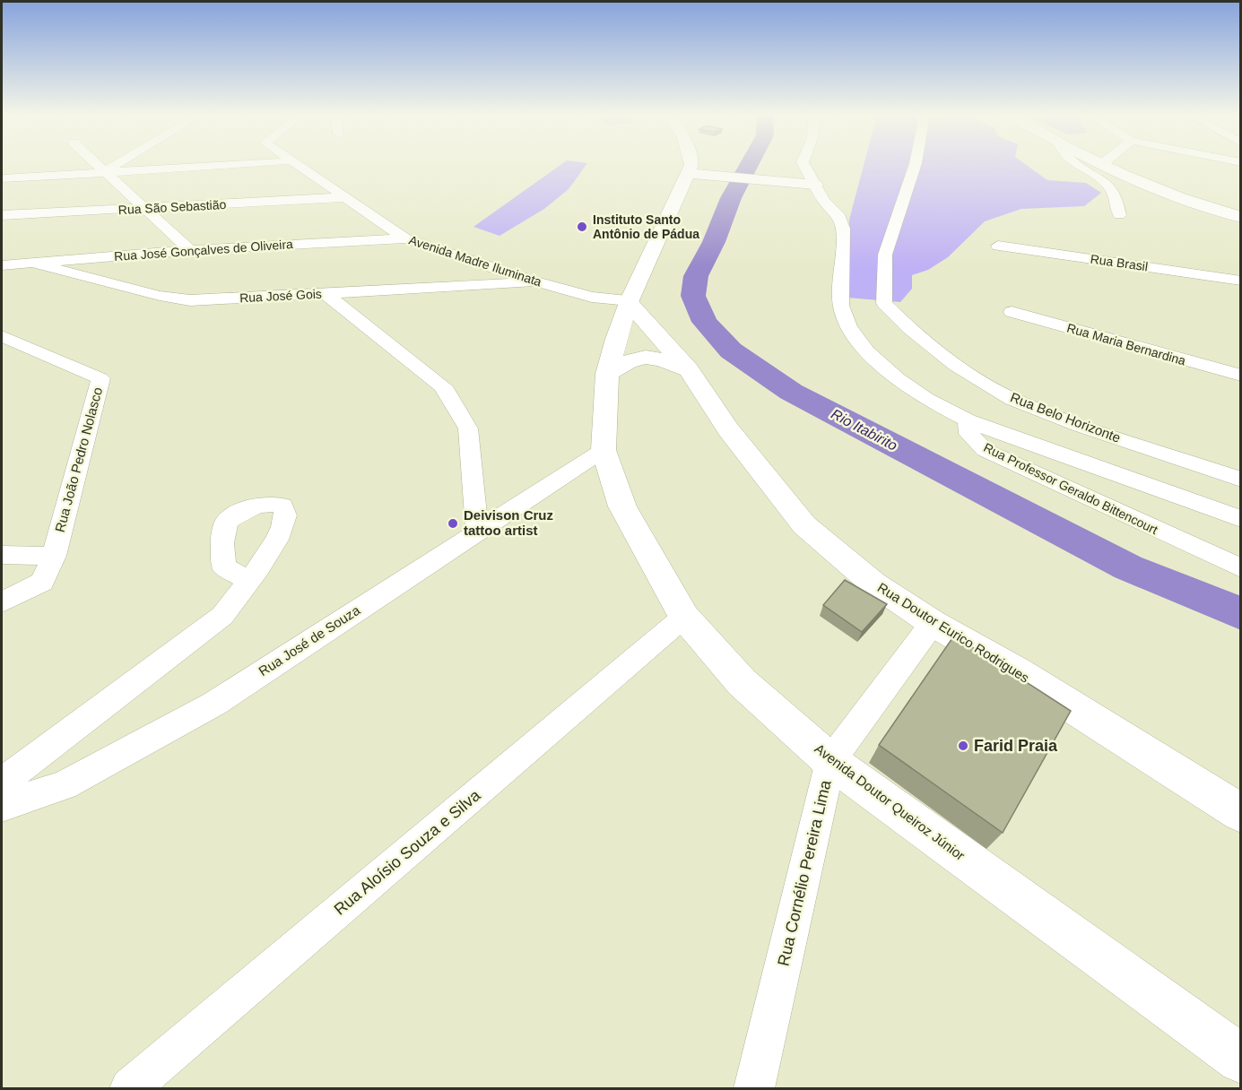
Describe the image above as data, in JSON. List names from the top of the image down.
{
  "streets": {
    "main road": ["Rua Doutor Eurico Rodrigues", "Avenida Doutor Queiroz Júnior"],
    "street": [
      "Rua São Sebastião",
      "Rua José Gonçalves de Oliveira",
      "Avenida Madre Iluminata",
      "Rua Brasil",
      "Rua José Gois",
      "Rua Maria Bernardina",
      "Rua Belo Horizonte",
      "Rua João Pedro Nolasco",
      "Rua Professor Geraldo Bittencourt",
      "Rua José de Souza",
      "Rua Aloísio Souza e Silva",
      "Rua Cornélio Pereira Lima"
    ]
  },
  "crossings": [
    ["Rua São Sebastião", "Avenida Madre Iluminata"],
    ["Rua José Gonçalves de Oliveira", "Avenida Madre Iluminata"],
    ["Rua José Gonçalves de Oliveira", "Rua José Gois"],
    ["Avenida Madre Iluminata", "Rua José Gois"],
    ["Avenida Madre Iluminata", "Rua Doutor Eurico Rodrigues"],
    ["Avenida Madre Iluminata", "Avenida Doutor Queiroz Júnior"],
    ["Rua Doutor Eurico Rodrigues", "Avenida Doutor Queiroz Júnior"],
    ["Rua Doutor Eurico Rodrigues", "Rua Cornélio Pereira Lima"],
    ["Rua José de Souza", "Avenida Doutor Queiroz Júnior"],
    ["Avenida Doutor Queiroz Júnior", "Rua Aloísio Souza e Silva"],
    ["Avenida Doutor Queiroz Júnior", "Rua Cornélio Pereira Lima"]
  ],
  "water": ["Rio Itabirito"],
  "places": ["Instituto Santo Antônio de Pádua", "Deivison Cruz tattoo artist", "Farid Praia"]
}
